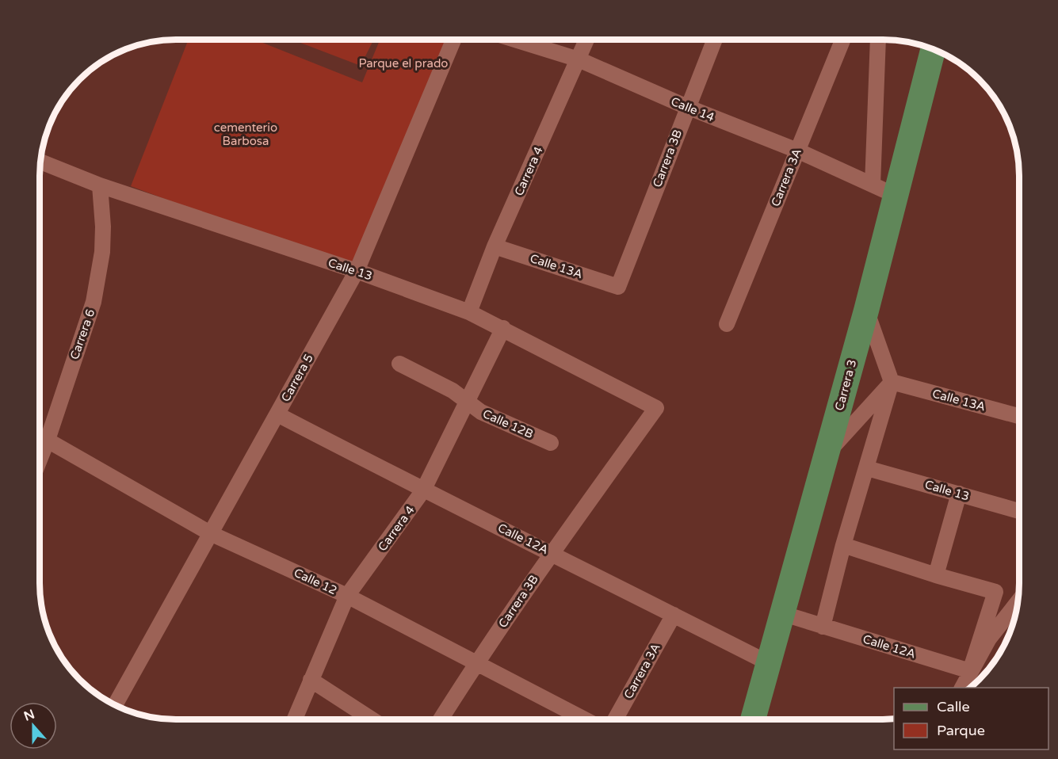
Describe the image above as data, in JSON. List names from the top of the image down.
{
  "streets": {
    "main road": ["Carrera 3"],
    "street": [
      "Calle 14",
      "Carrera 3B",
      "Carrera 4",
      "Carrera 3A",
      "Calle 13A",
      "Calle 13",
      "Carrera 6",
      "Carrera 5",
      "Calle 12B",
      "Calle 12A",
      "Calle 12"
    ]
  },
  "crossings": [
    ["Calle 14", "Carrera 3B"],
    ["Calle 14", "Carrera 4"],
    ["Calle 14", "Carrera 3A"],
    ["Calle 14", "Carrera 3"],
    ["Carrera 3B", "Calle 13A"],
    ["Carrera 3B", "Calle 13"],
    ["Carrera 3B", "Calle 12A"],
    ["Carrera 3B", "Calle 12"],
    ["Carrera 4", "Calle 13A"],
    ["Carrera 4", "Calle 13"],
    ["Carrera 4", "Calle 12B"],
    ["Carrera 4", "Calle 12A"],
    ["Carrera 4", "Calle 12"],
    ["Carrera 3A", "Calle 12A"],
    ["Calle 13", "Carrera 6"],
    ["Calle 13", "Carrera 5"],
    ["Carrera 6", "Calle 12"],
    ["Carrera 5", "Calle 12A"],
    ["Carrera 5", "Calle 12"],
    ["Carrera 3", "Calle 12A"]
  ],
  "parks": ["Parque el prado", "cementerio Barbosa"],
  "legend": ["Calle", "Parque"],
  "north": "top"
}
